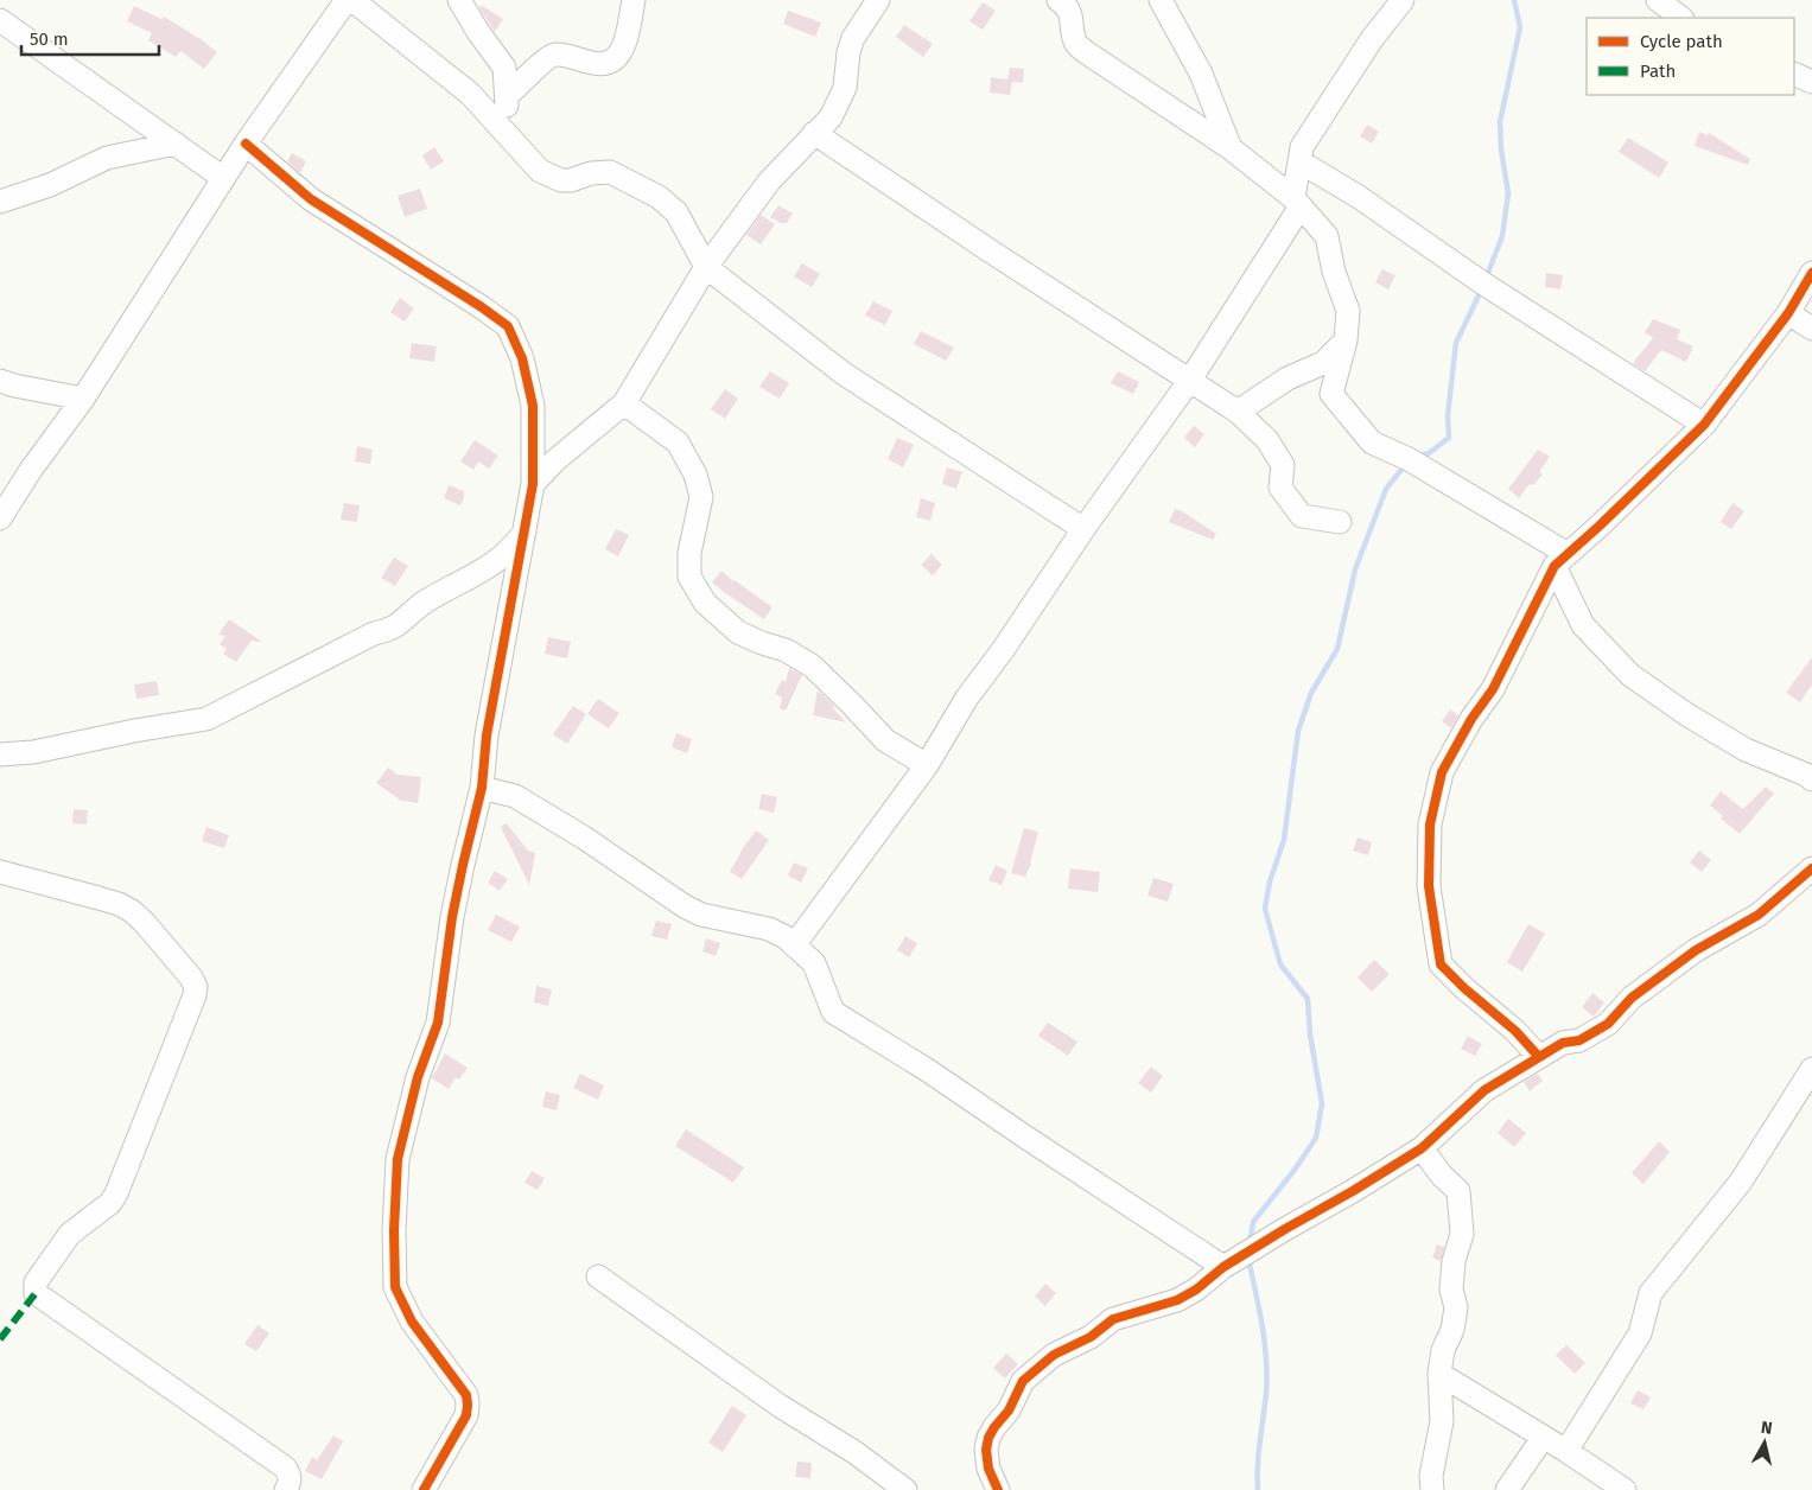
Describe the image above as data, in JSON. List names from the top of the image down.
{
  "legend": ["Cycle path", "Path"],
  "scale_bar": "50 m",
  "north": "top"
}
